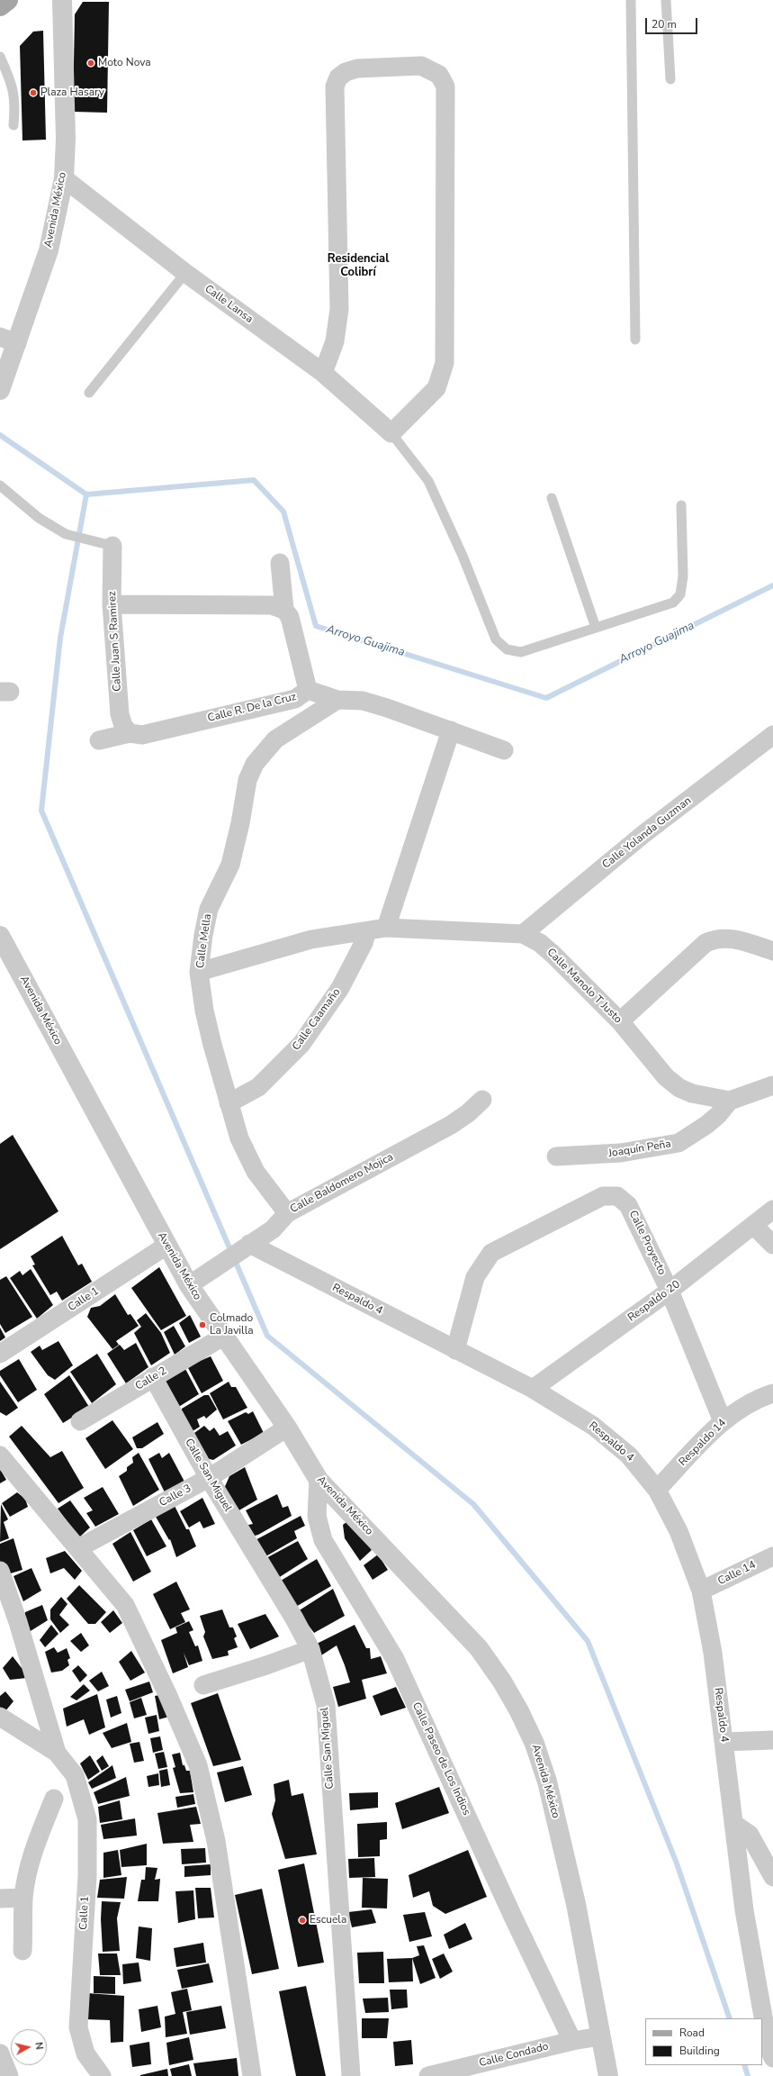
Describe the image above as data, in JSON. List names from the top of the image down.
{
  "streets": {
    "street": [
      "Avenida México",
      "Calle Lansa",
      "Calle Juan S Ramirez",
      "Calle R. De la Cruz",
      "Calle Yolanda Guzman",
      "Calle Mella",
      "Calle Manolo T Justo",
      "Calle Caamaño",
      "Joaquín Peña",
      "Calle Baldomero Mojica",
      "Calle Proyecto",
      "Calle 1",
      "Respaldo 4",
      "Respaldo 20",
      "Calle 2",
      "Respaldo 14",
      "Calle San Miguel",
      "Calle 3",
      "Calle 14",
      "Calle Paseo de Los Indios",
      "Calle Condado"
    ]
  },
  "crossings": [
    ["Avenida México", "Calle Lansa"],
    ["Avenida México", "Calle Baldomero Mojica"],
    ["Avenida México", "Calle 1"],
    ["Avenida México", "Calle 2"],
    ["Avenida México", "Calle 3"],
    ["Avenida México", "Calle Paseo de Los Indios"],
    ["Avenida México", "Calle Condado"],
    ["Calle Juan S Ramirez", "Calle R. De la Cruz"],
    ["Calle R. De la Cruz", "Calle Mella"],
    ["Calle Yolanda Guzman", "Calle Manolo T Justo"],
    ["Calle Mella", "Calle Manolo T Justo"],
    ["Calle Mella", "Calle Caamaño"],
    ["Calle Mella", "Calle Baldomero Mojica"],
    ["Calle Manolo T Justo", "Calle Caamaño"],
    ["Calle Manolo T Justo", "Joaquín Peña"],
    ["Calle Baldomero Mojica", "Respaldo 4"],
    ["Calle Proyecto", "Respaldo 4"],
    ["Calle Proyecto", "Respaldo 20"],
    ["Calle Proyecto", "Respaldo 14"],
    ["Respaldo 4", "Respaldo 20"],
    ["Respaldo 4", "Respaldo 14"],
    ["Respaldo 4", "Calle 14"],
    ["Calle 2", "Calle San Miguel"],
    ["Calle San Miguel", "Calle 3"],
    ["Calle Paseo de Los Indios", "Calle Condado"]
  ],
  "districts": ["Residencial Colibrí"],
  "water": ["Arroyo Guajima"],
  "places": [
    "Moto Nova",
    "Plaza Hasary",
    "Colmado La Javilla",
    "Escuela"
  ],
  "legend": ["Road", "Building"],
  "scale_bar": "20 m",
  "north": "right"
}
